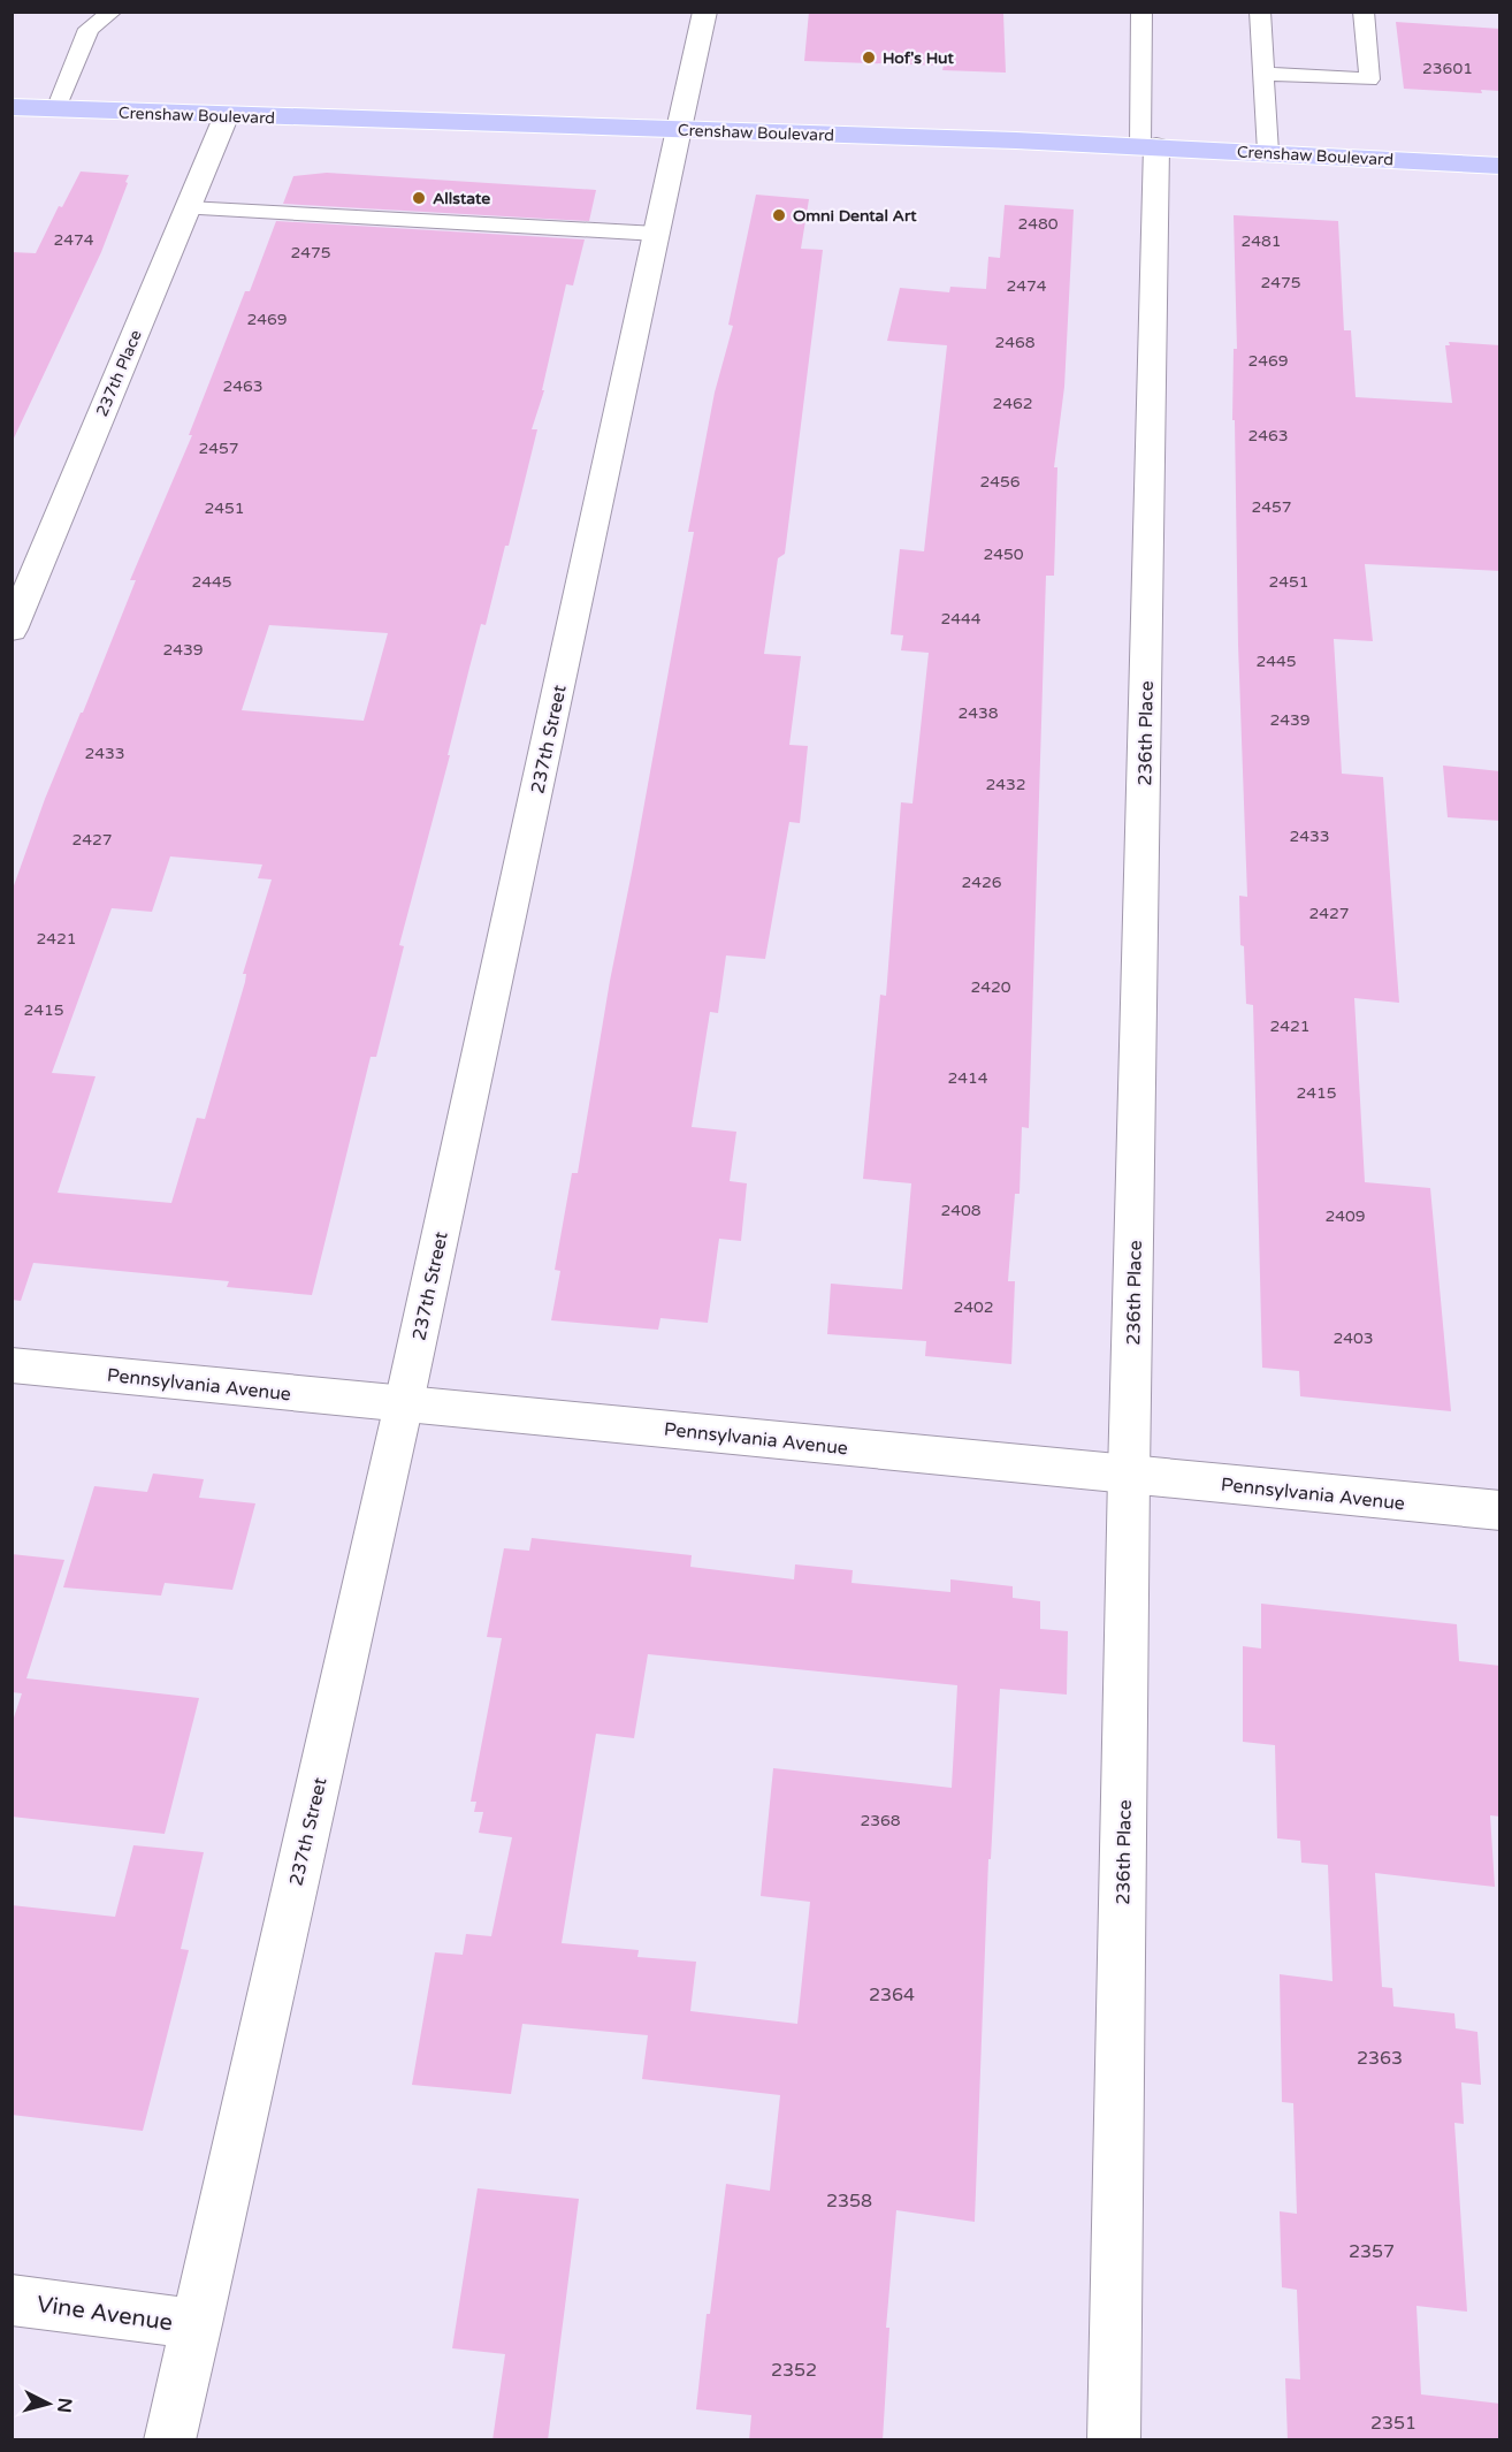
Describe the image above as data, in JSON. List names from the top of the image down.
{
  "streets": {
    "main road": ["Crenshaw Boulevard"],
    "street": [
      "237th Place",
      "236th Place",
      "237th Street",
      "Pennsylvania Avenue",
      "Vine Avenue"
    ]
  },
  "crossings": [
    ["Crenshaw Boulevard", "237th Place"],
    ["Crenshaw Boulevard", "236th Place"],
    ["Crenshaw Boulevard", "237th Street"],
    ["236th Place", "Pennsylvania Avenue"],
    ["237th Street", "Pennsylvania Avenue"],
    ["237th Street", "Vine Avenue"]
  ],
  "places": ["Hof's Hut", "Allstate", "Omni Dental Art"],
  "house_numbers": [
    "23601",
    "2480",
    "2474",
    "2481",
    "2475",
    "2475",
    "2474",
    "2469",
    "2468",
    "2469",
    "2463",
    "2462",
    "2463",
    "2457",
    "2456",
    "2457",
    "2451",
    "2450",
    "2445",
    "2451",
    "2444",
    "2439",
    "2445",
    "2438",
    "2439",
    "2433",
    "2432",
    "2433",
    "2427",
    "2426",
    "2427",
    "2421",
    "2420",
    "2415",
    "2421",
    "2414",
    "2415",
    "2408",
    "2409",
    "2402",
    "2403",
    "2368",
    "2364",
    "2363",
    "2358",
    "2357",
    "2352",
    "2351"
  ],
  "north": "right"
}
